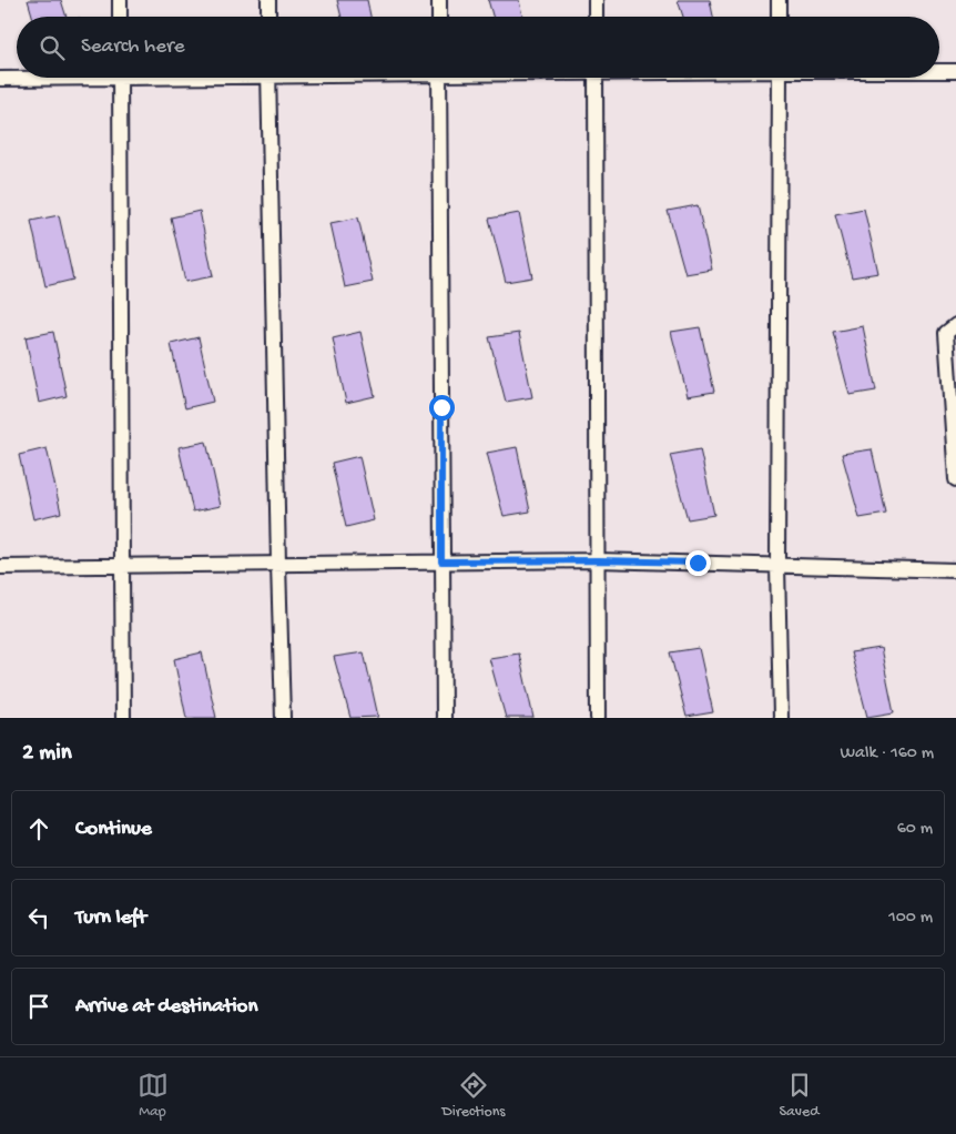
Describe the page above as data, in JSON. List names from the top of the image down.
{
  "page": {
    "search": "Search here",
    "heading": ["2 min", "Walk · 160 m"],
    "list": [
      ["Continue", "60 m"],
      ["Turn left", "100 m"],
      "Arrive at destination"
    ],
    "nav": ["Map", "Directions", "Saved"]
  }
}
